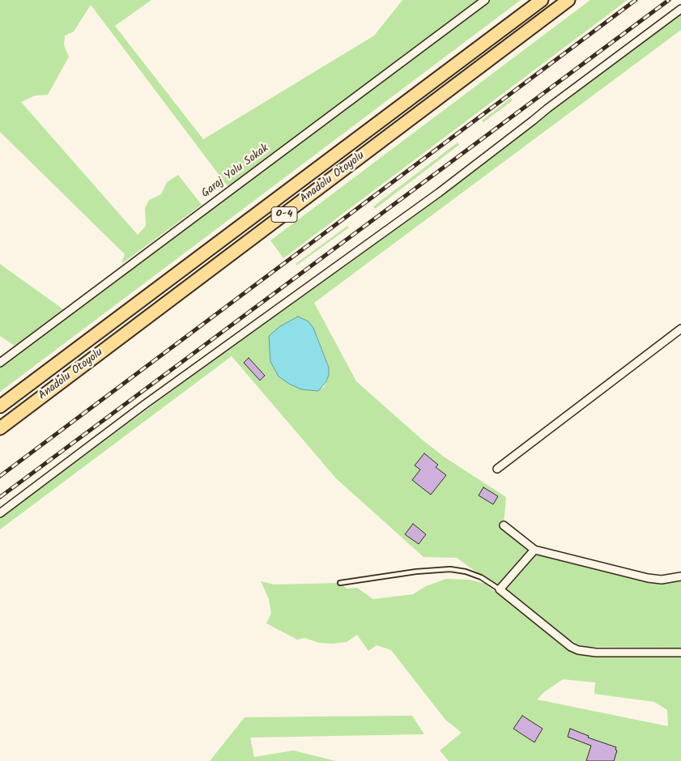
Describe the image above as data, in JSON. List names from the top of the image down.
{
  "streets": {
    "highway": ["Anadolu Otoyolu", "O-4"],
    "street": ["Garaj Yolu Sokak"]
  }
}
